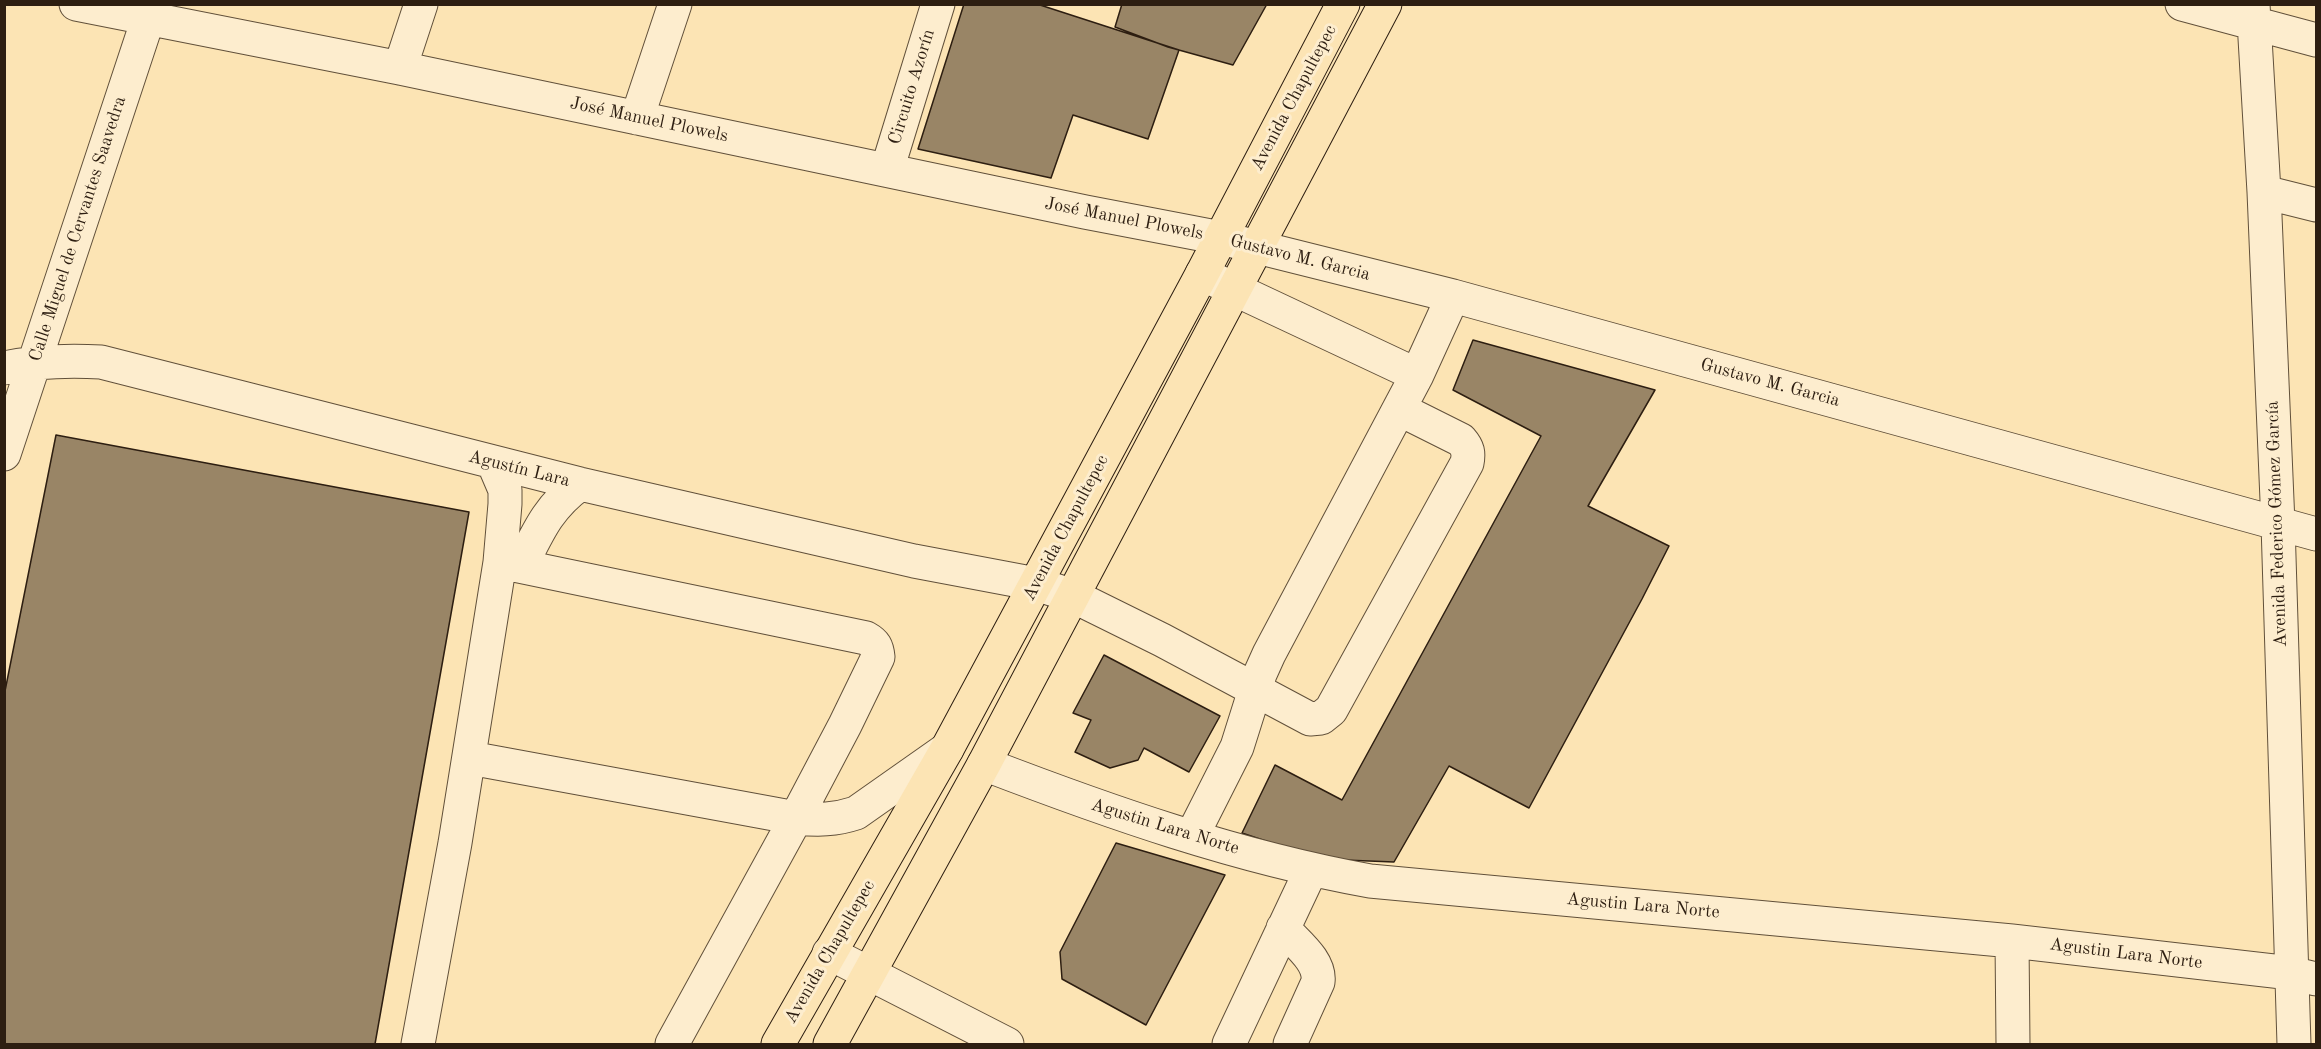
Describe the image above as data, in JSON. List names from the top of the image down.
{
  "streets": {
    "main road": ["Avenida Chapultepec"],
    "street": [
      "Circuito Azorín",
      "José Manuel Plowels",
      "Calle Miguel de Cervantes Saavedra",
      "Gustavo M. Garcia",
      "Agustín Lara",
      "Avenida Federico Gómez García",
      "Agustin Lara Norte"
    ]
  },
  "crossings": [
    ["Circuito Azorín", "José Manuel Plowels"],
    ["Avenida Chapultepec", "José Manuel Plowels"],
    ["Avenida Chapultepec", "Gustavo M. Garcia"],
    ["Avenida Chapultepec", "Agustín Lara"],
    ["José Manuel Plowels", "Calle Miguel de Cervantes Saavedra"],
    ["José Manuel Plowels", "Gustavo M. Garcia"],
    ["Calle Miguel de Cervantes Saavedra", "Agustín Lara"],
    ["Gustavo M. Garcia", "Avenida Federico Gómez García"],
    ["Avenida Federico Gómez García", "Agustin Lara Norte"]
  ]
}
